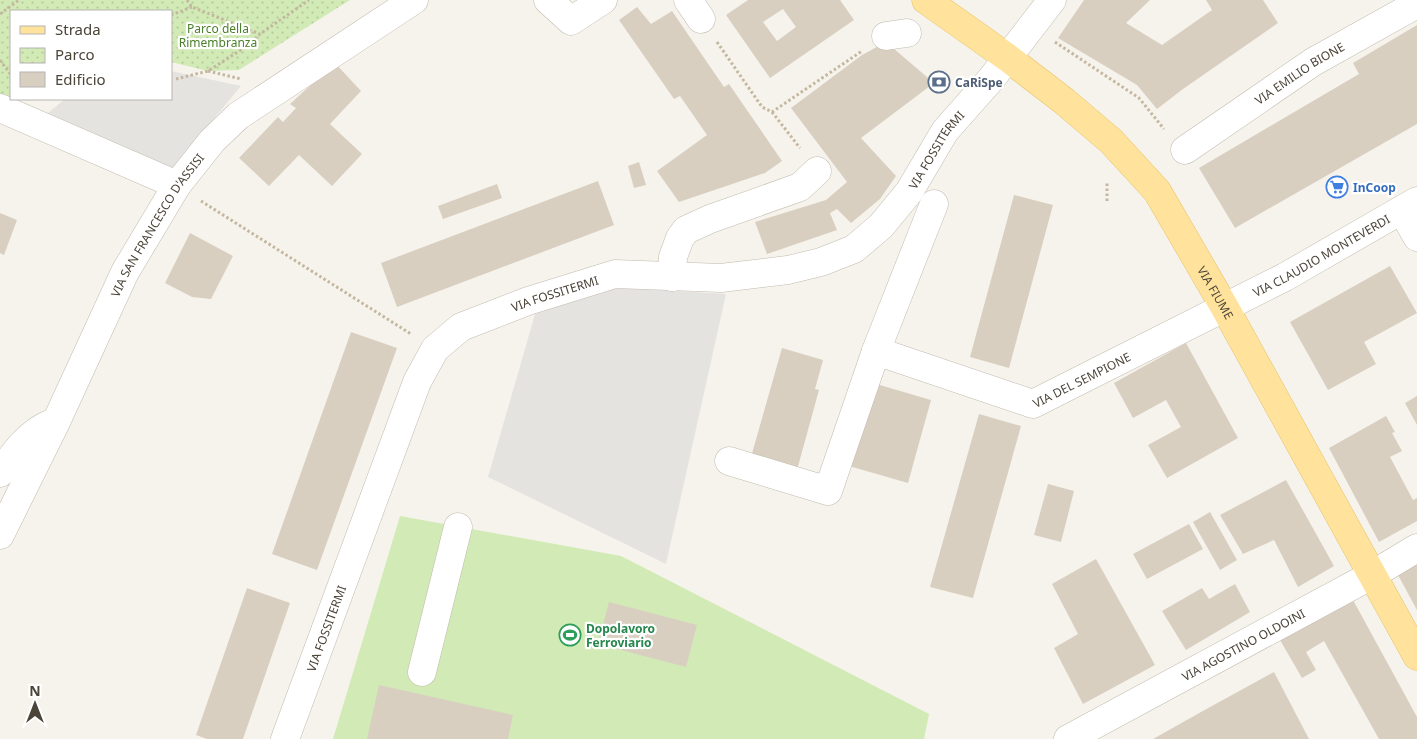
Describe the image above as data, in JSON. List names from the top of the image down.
{
  "streets": {
    "main road": ["VIA FIUME"],
    "street": [
      "VIA EMILIO BIONE",
      "VIA FOSSITERMI",
      "VIA SAN FRANCESCO D'ASSISI",
      "VIA CLAUDIO MONTEVERDI",
      "VIA DEL SEMPIONE",
      "VIA AGOSTINO OLDOINI"
    ]
  },
  "crossings": [
    ["VIA FOSSITERMI", "VIA FIUME"],
    ["VIA CLAUDIO MONTEVERDI", "VIA FIUME"],
    ["VIA CLAUDIO MONTEVERDI", "VIA DEL SEMPIONE"],
    ["VIA FIUME", "VIA DEL SEMPIONE"],
    ["VIA FIUME", "VIA AGOSTINO OLDOINI"]
  ],
  "parks": ["Parco della Rimembranza"],
  "places": {
    "bank": ["CaRiSpe"],
    "supermarket": ["InCoop"],
    "sports": ["Dopolavoro Ferroviario"]
  },
  "legend": ["Strada", "Parco", "Edificio"],
  "north": "top"
}
